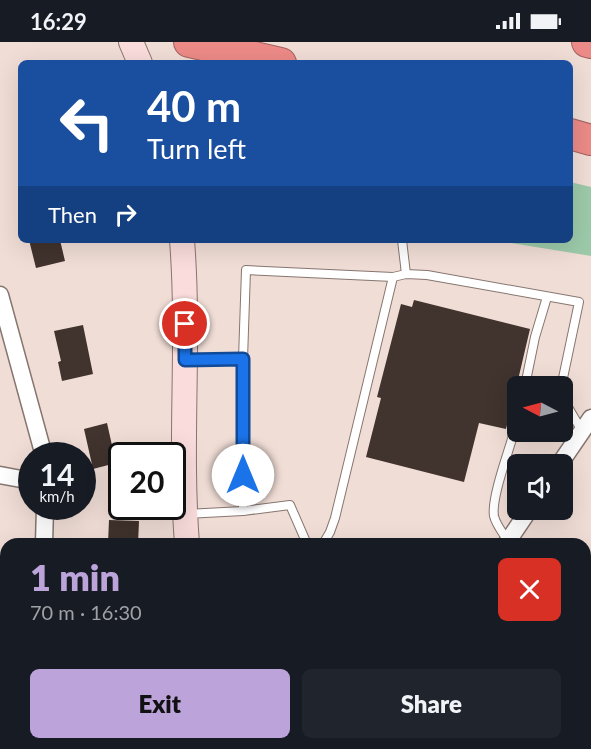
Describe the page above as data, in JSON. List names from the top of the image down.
{
  "north": "left",
  "page": {
    "status": "16:29",
    "turn": ["40 m", "Turn left"],
    "then": "Then",
    "speed": "14 km/h",
    "limit": "20",
    "heading": ["1 min", "70 m · 16:30"],
    "buttons": ["Exit", "Share"]
  }
}
